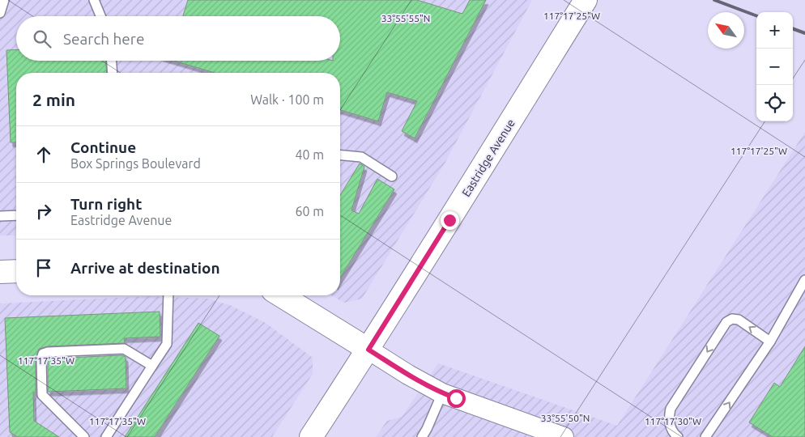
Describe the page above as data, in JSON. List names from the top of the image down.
{
  "streets": {
    "main road": ["Eastridge Avenue"]
  },
  "north": "top left",
  "page": {
    "map_buttons": ["+", "−"],
    "search": "Search here",
    "heading": ["2 min", "Walk · 100 m"],
    "list": [
      ["Continue", "Box Springs Boulevard", "40 m"],
      ["Turn right", "Eastridge Avenue", "60 m"],
      "Arrive at destination"
    ]
  },
  "coordinates": [
    "117°17'25\"W",
    "33°55'55\"N",
    "117°17'35\"W",
    "33°55'50\"N",
    "117°17'30\"W"
  ]
}
